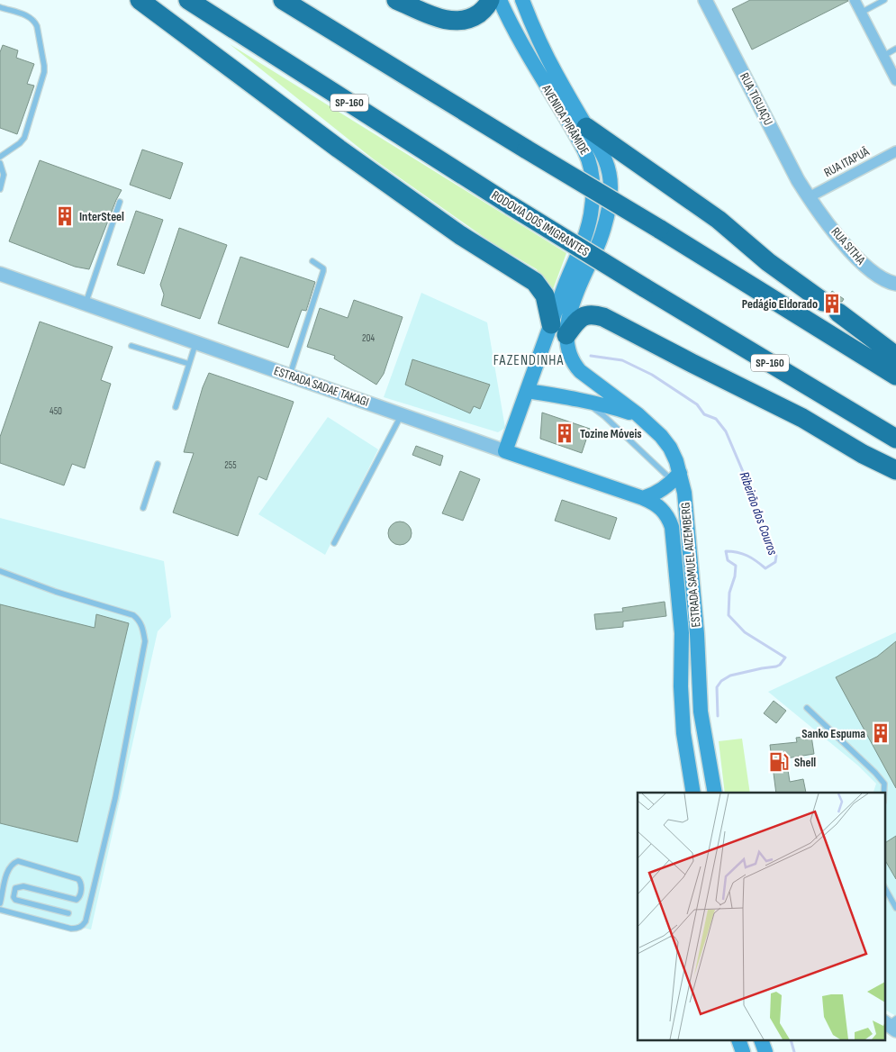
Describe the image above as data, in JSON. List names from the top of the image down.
{
  "streets": {
    "highway": ["SP-160", "RODOVIA DOS IMIGRANTES"],
    "main road": ["AVENIDA PIRÂMIDE", "ESTRADA SADAE TAKAGI", "ESTRADA SAMUEL AIZEMBERG"],
    "street": ["RUA TIGUAÇU", "RUA ITAPUÃ", "RUA SITHA"]
  },
  "crossings": [
    ["RUA TIGUAÇU", "RUA ITAPUÃ"],
    ["RUA TIGUAÇU", "RUA SITHA"],
    ["AVENIDA PIRÂMIDE", "ESTRADA SADAE TAKAGI"],
    ["AVENIDA PIRÂMIDE", "ESTRADA SAMUEL AIZEMBERG"],
    ["RUA ITAPUÃ", "RUA SITHA"],
    ["ESTRADA SADAE TAKAGI", "ESTRADA SAMUEL AIZEMBERG"]
  ],
  "districts": ["FAZENDINHA"],
  "water": ["Ribeirão dos Couros"],
  "places": {
    "building": [
      "InterSteel",
      "Pedágio Eldorado",
      "Tozine Móveis",
      "Sanko Espuma"
    ],
    "fuel station": ["Shell"]
  },
  "house_numbers": ["204", "450", "255"]
}
